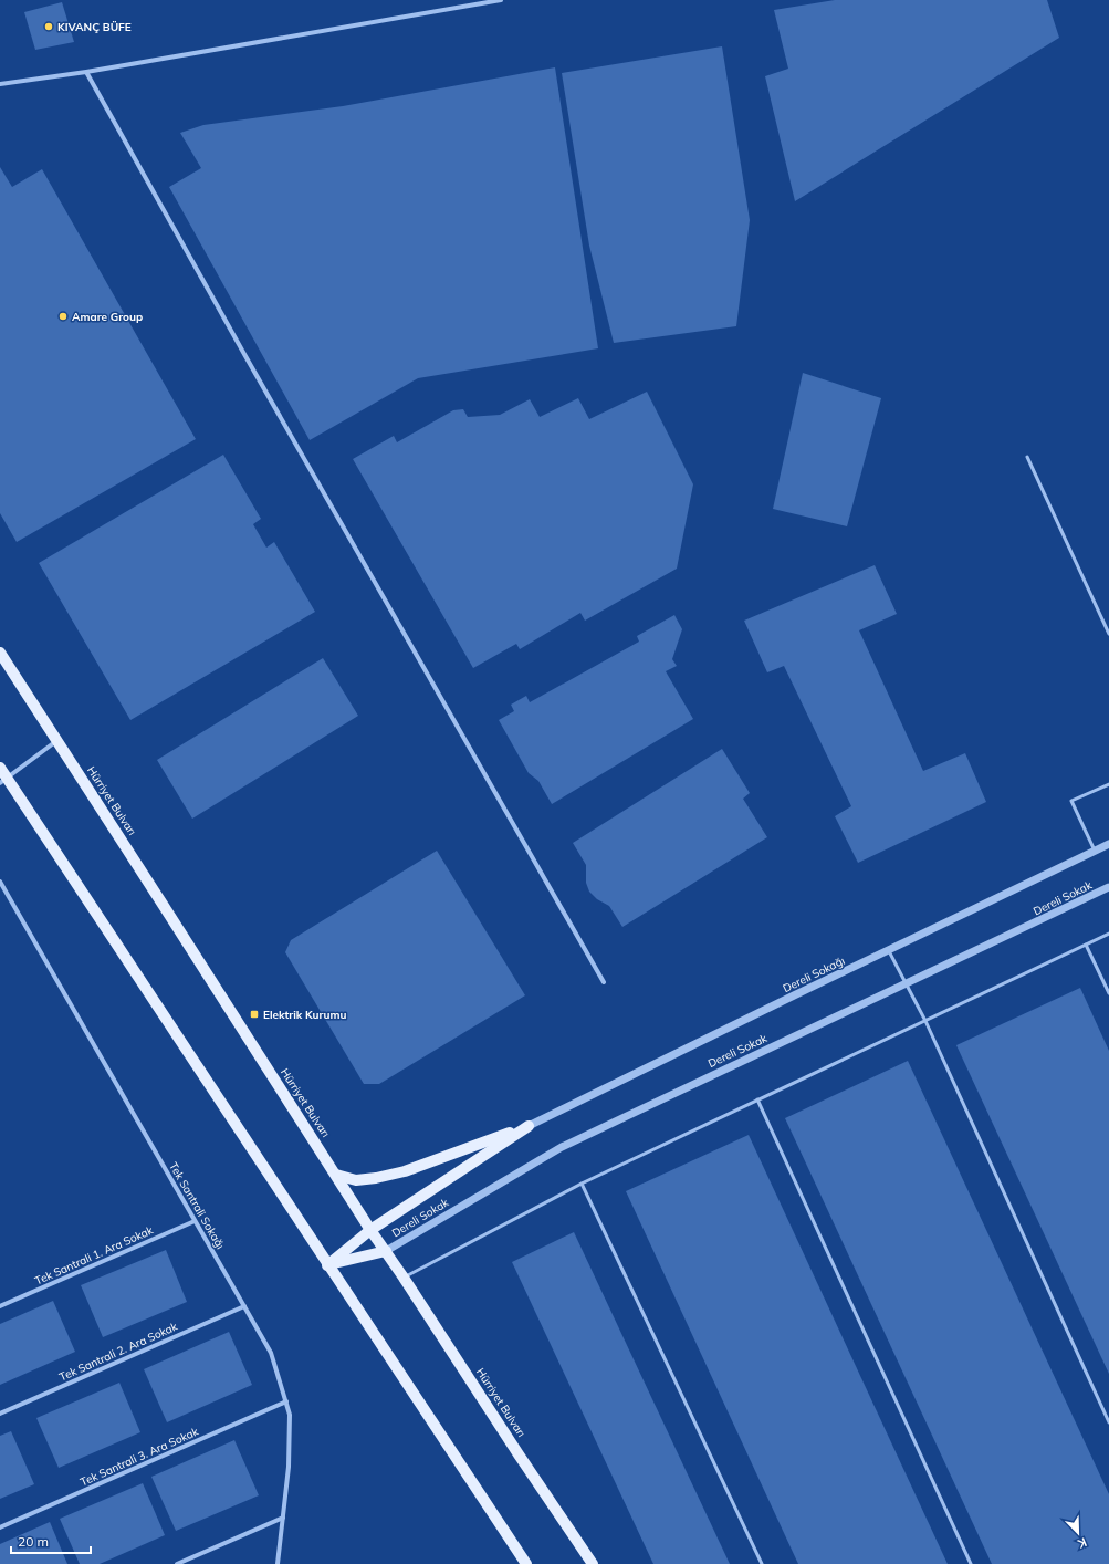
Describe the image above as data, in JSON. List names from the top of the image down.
{
  "streets": {
    "main road": ["Hürriyet Bulvarı"],
    "street": [
      "Dereli Sokak",
      "Dereli Sokağı",
      "Tek Santrali Sokağı",
      "Tek Santrali 1. Ara Sokak",
      "Tek Santrali 2. Ara Sokak",
      "Tek Santrali 3. Ara Sokak"
    ]
  },
  "crossings": [
    ["Hürriyet Bulvarı", "Dereli Sokak"],
    ["Tek Santrali Sokağı", "Tek Santrali 1. Ara Sokak"],
    ["Tek Santrali Sokağı", "Tek Santrali 2. Ara Sokak"],
    ["Tek Santrali Sokağı", "Tek Santrali 3. Ara Sokak"]
  ],
  "places": {
    "other": ["KIVANÇ BÜFE", "Amare Group"],
    "transit": ["Elektrik Kurumu"]
  },
  "scale_bar": "20 m",
  "north": "bottom right"
}
